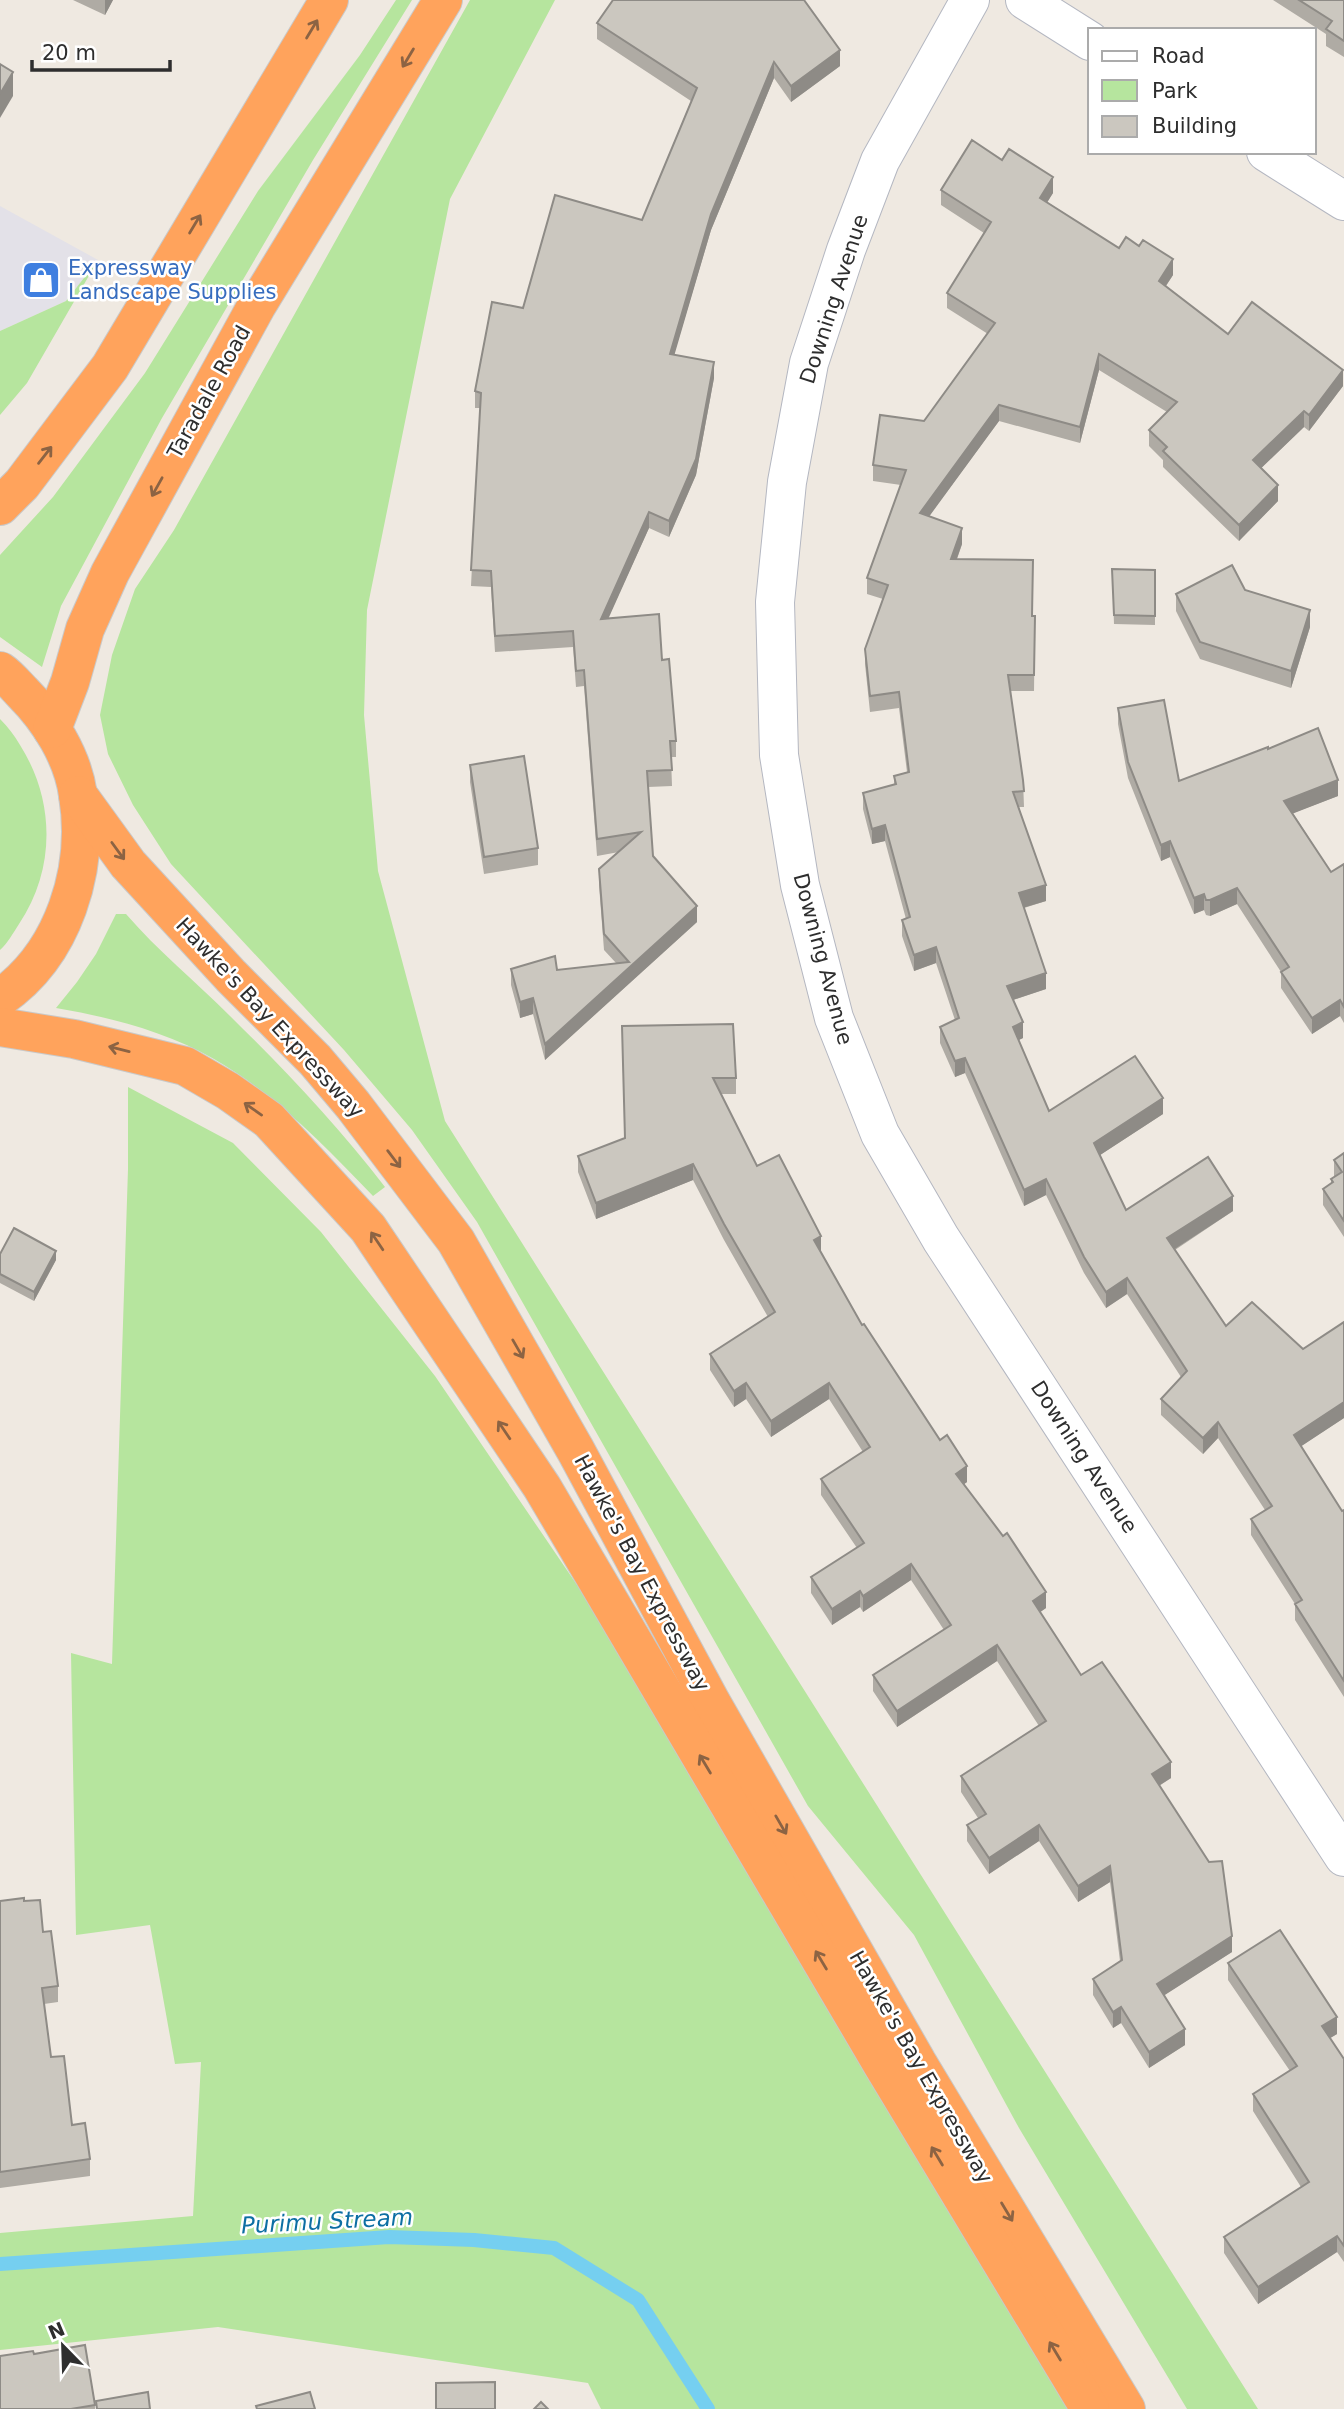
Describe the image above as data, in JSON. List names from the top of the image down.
{
  "streets": {
    "highway": ["Taradale Road", "Hawke's Bay Expressway"],
    "street": ["Downing Avenue"]
  },
  "water": ["Purimu Stream"],
  "places": {
    "shop": ["Expressway Landscape Supplies"]
  },
  "legend": ["Road", "Park", "Building"],
  "scale_bar": "20 m",
  "north": "top left"
}
